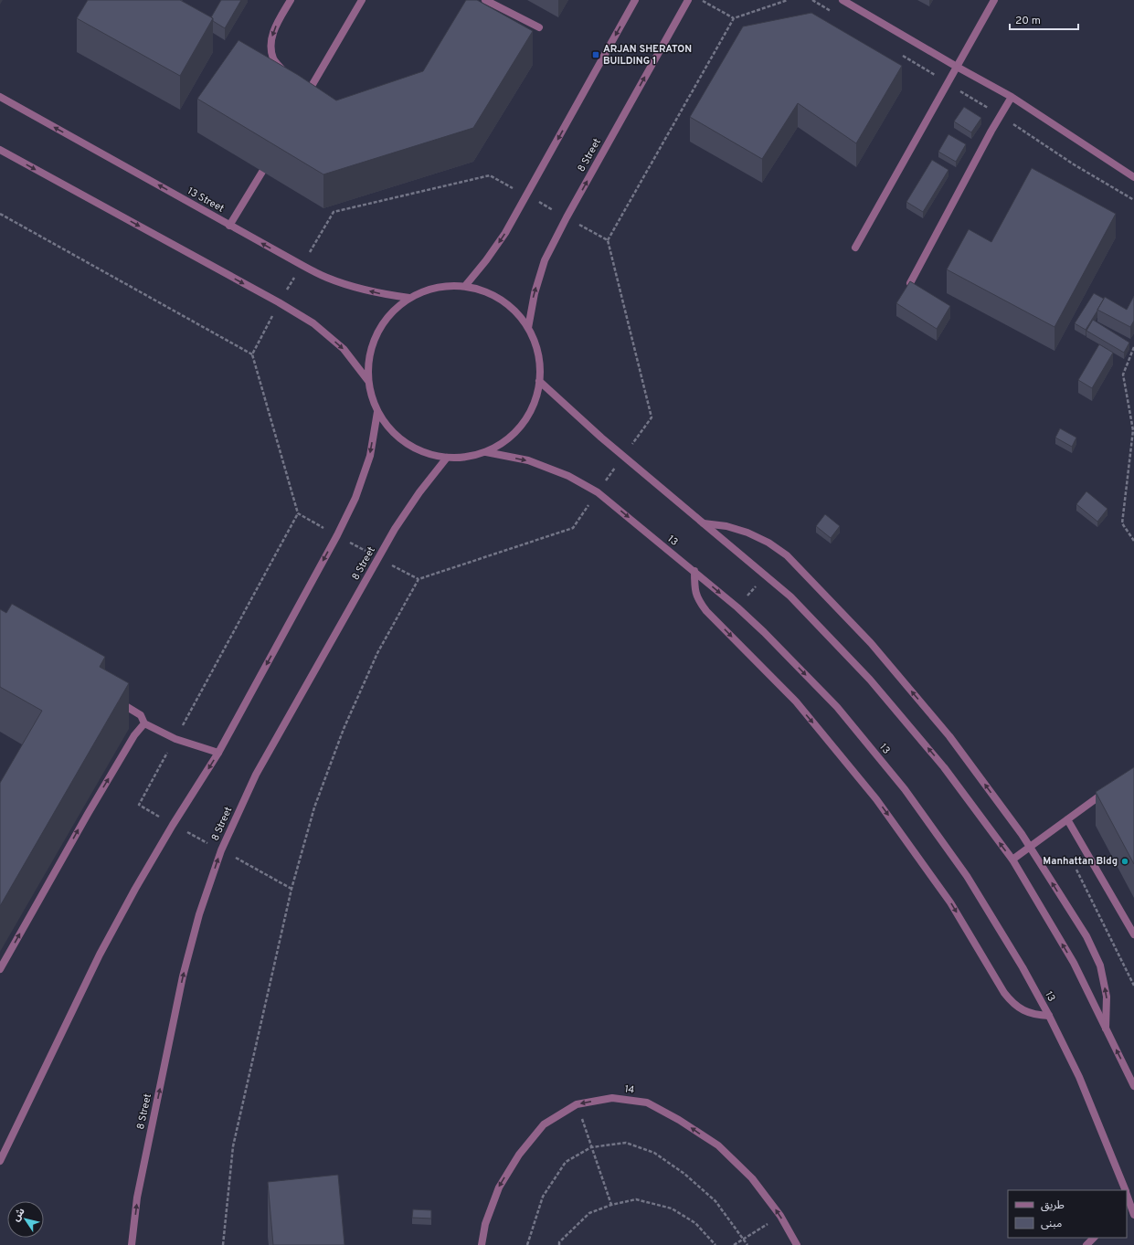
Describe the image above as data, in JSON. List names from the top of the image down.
{
  "streets": {
    "street": [
      "8 Street",
      "13 Street",
      "13",
      "14"
    ]
  },
  "places": {
    "transit": ["ARJAN SHERATON BUILDING 1"],
    "other": ["Manhattan Bldg"]
  },
  "legend": ["طريق", "مبنى"],
  "scale_bar": "20 m",
  "north": "top left"
}
